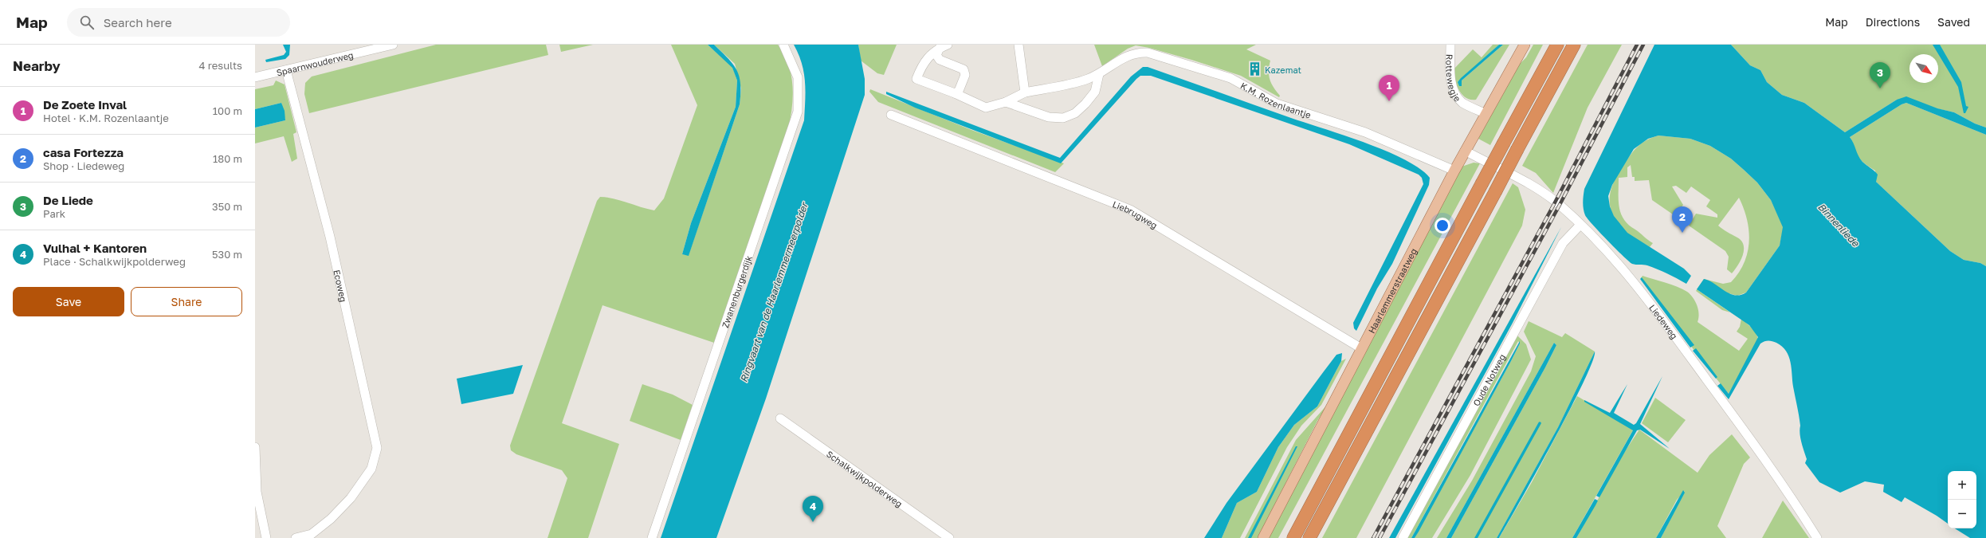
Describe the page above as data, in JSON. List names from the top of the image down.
{
  "streets": {
    "main road": ["Haarlemmerstraatweg"],
    "street": [
      "Spaarnwouderweg",
      "Rottewegje",
      "K.M. Rozenlaantje",
      "Liebrugweg",
      "Ecoweg",
      "Zwanenburgerdijk",
      "Liedeweg",
      "Oude Notweg",
      "Schalkwijkpolderweg"
    ]
  },
  "crossings": [
    ["Spaarnwouderweg", "Ecoweg"],
    ["Rottewegje", "Haarlemmerstraatweg"],
    ["K.M. Rozenlaantje", "Haarlemmerstraatweg"],
    ["Liebrugweg", "Haarlemmerstraatweg"],
    ["Haarlemmerstraatweg", "Liedeweg"],
    ["Liedeweg", "Oude Notweg"]
  ],
  "water": ["Binnenliede", "Ringvaart van de Haarlemmermeerpolder"],
  "places": {
    "building": ["Kazemat"]
  },
  "north": "bottom right",
  "page": {
    "header": "Map",
    "search": "Search here",
    "nav": ["Map", "Directions", "Saved"],
    "heading": ["Nearby", "4 results"],
    "pins": [
      "3",
      "1",
      "2",
      "4"
    ],
    "list": [
      {
        "mark": "1",
        "name": "De Zoete Inval",
        "note": "Hotel · K.M. Rozenlaantje",
        "value": "100 m"
      },
      {
        "mark": "2",
        "name": "casa Fortezza",
        "note": "Shop · Liedeweg",
        "value": "180 m"
      },
      {
        "mark": "3",
        "name": "De Liede",
        "note": "Park",
        "value": "350 m"
      },
      {
        "mark": "4",
        "name": "Vulhal + Kantoren",
        "note": "Place · Schalkwijkpolderweg",
        "value": "530 m"
      }
    ],
    "buttons": ["Save", "Share"],
    "map_buttons": ["+", "−"]
  }
}
